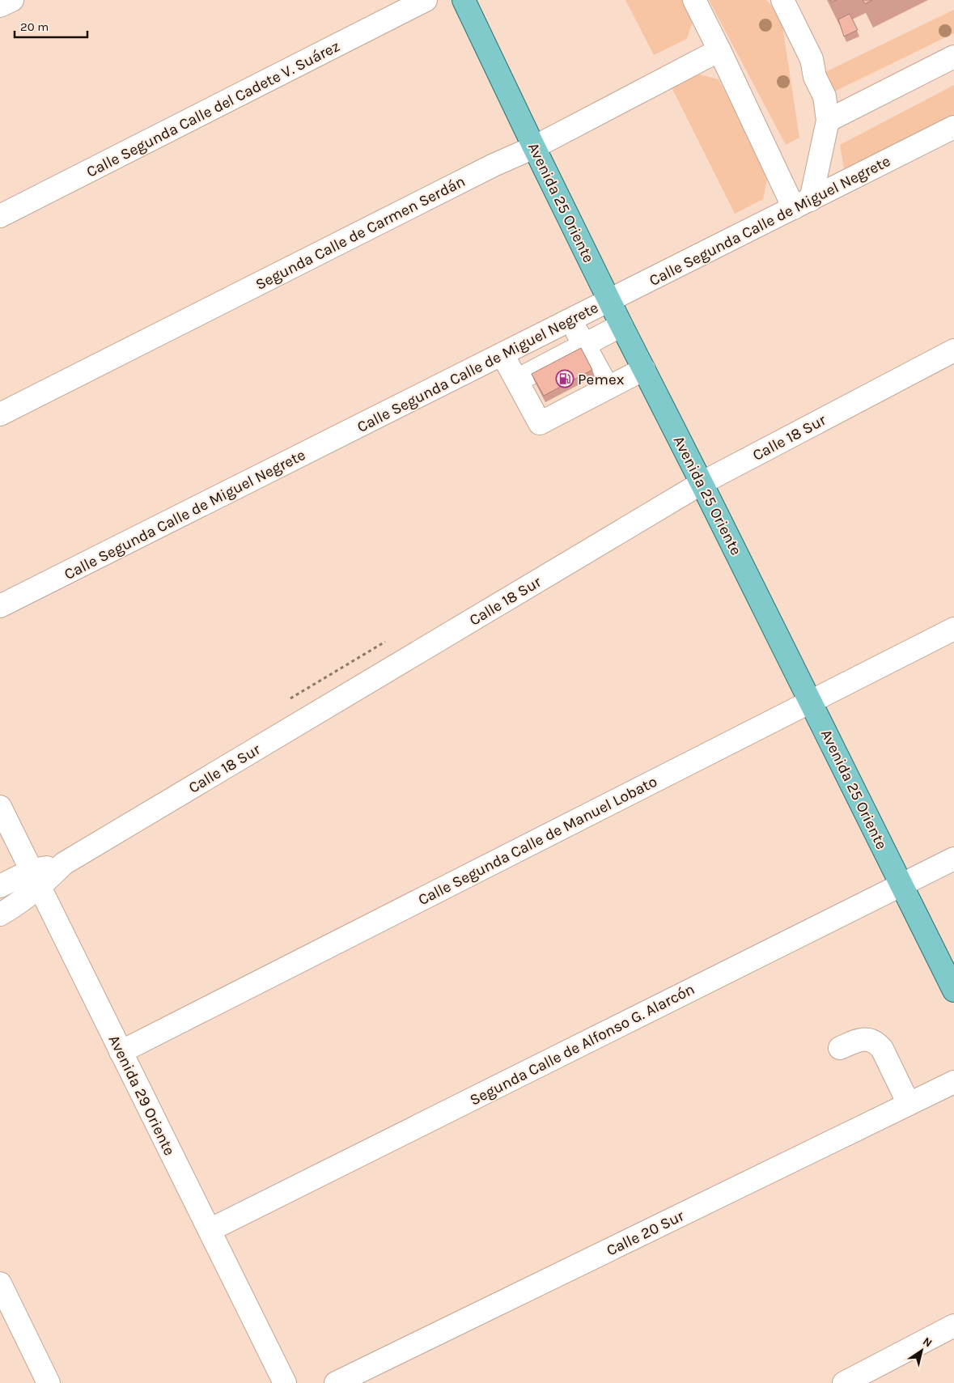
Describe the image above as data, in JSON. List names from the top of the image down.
{
  "streets": {
    "main road": ["Avenida 25 Oriente"],
    "street": [
      "Calle Segunda Calle del Cadete V. Suárez",
      "Calle Segunda Calle de Miguel Negrete",
      "Segunda Calle de Carmen Serdán",
      "Calle 18 Sur",
      "Calle Segunda Calle de Manuel Lobato",
      "Segunda Calle de Alfonso G. Alarcón",
      "Avenida 29 Oriente",
      "Calle 20 Sur"
    ]
  },
  "crossings": [
    ["Avenida 25 Oriente", "Calle Segunda Calle de Miguel Negrete"],
    ["Avenida 25 Oriente", "Segunda Calle de Carmen Serdán"],
    ["Avenida 25 Oriente", "Calle 18 Sur"],
    ["Avenida 25 Oriente", "Calle Segunda Calle de Manuel Lobato"],
    ["Avenida 25 Oriente", "Segunda Calle de Alfonso G. Alarcón"],
    ["Calle 18 Sur", "Avenida 29 Oriente"],
    ["Calle Segunda Calle de Manuel Lobato", "Avenida 29 Oriente"],
    ["Segunda Calle de Alfonso G. Alarcón", "Avenida 29 Oriente"]
  ],
  "places": {
    "fuel station": ["Pemex"]
  },
  "scale_bar": "20 m",
  "north": "top right"
}
